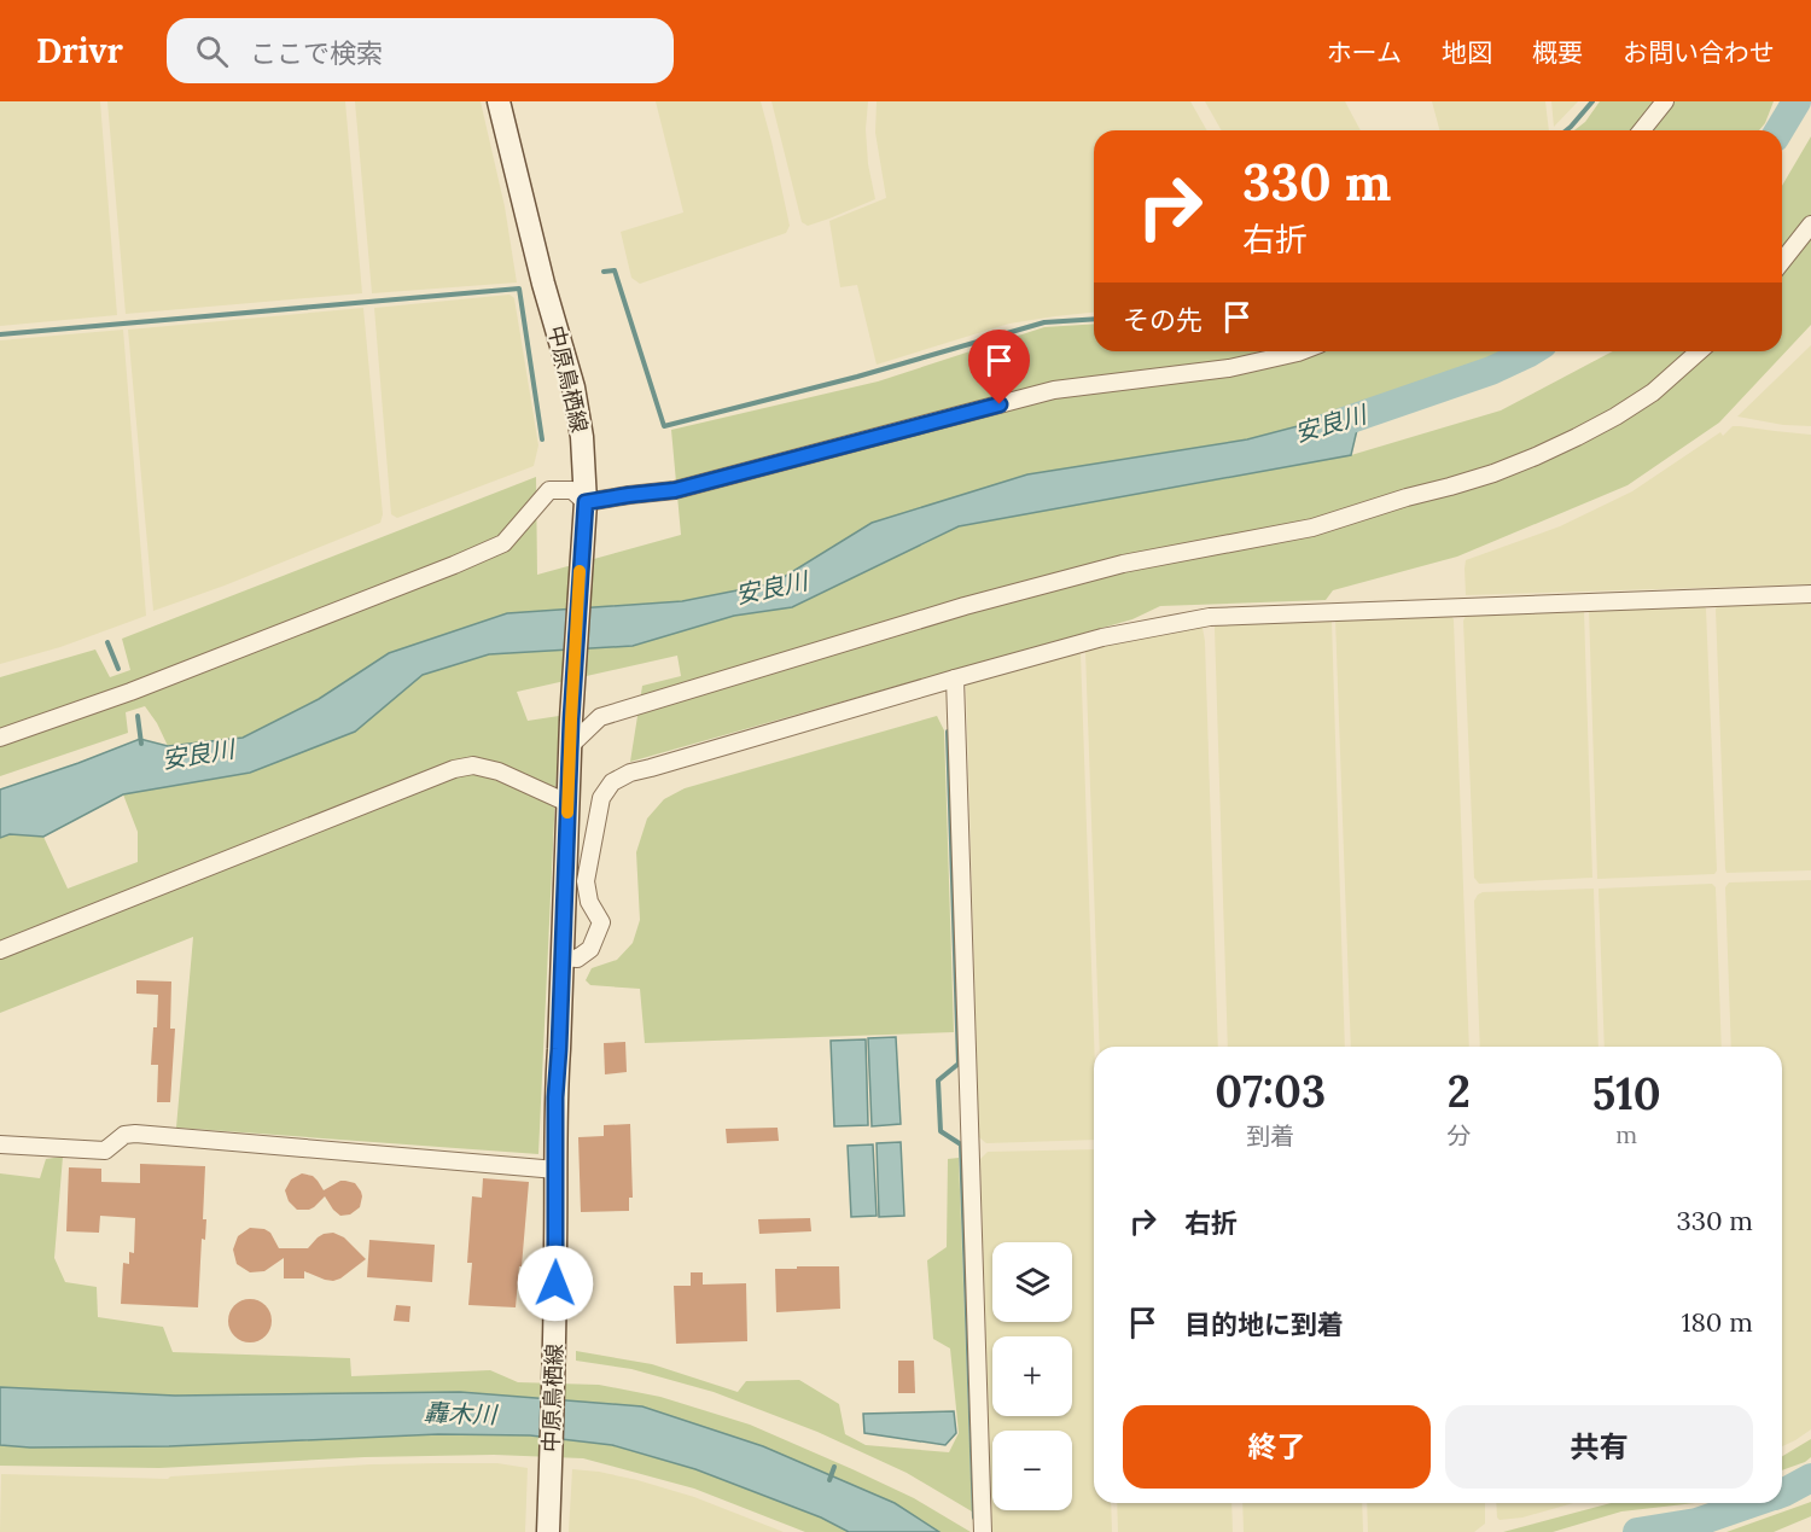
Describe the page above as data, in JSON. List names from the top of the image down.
{
  "streets": {
    "main road": ["中原鳥栖線"]
  },
  "water": ["安良川", "轟木川"],
  "page": {
    "header": "Drivr",
    "search": "ここで検索",
    "nav": [
      "ホーム",
      "地図",
      "概要",
      "お問い合わせ"
    ],
    "turn": ["330 m", "右折"],
    "then": "その先",
    "eta": [
      "07:03",
      "到着",
      "2",
      "分",
      "510",
      "m"
    ],
    "list": [
      {
        "name": "右折",
        "value": "330 m"
      },
      {
        "name": "目的地に到着",
        "value": "180 m"
      }
    ],
    "map_buttons": ["+", "−"],
    "buttons": ["終了", "共有"]
  }
}
